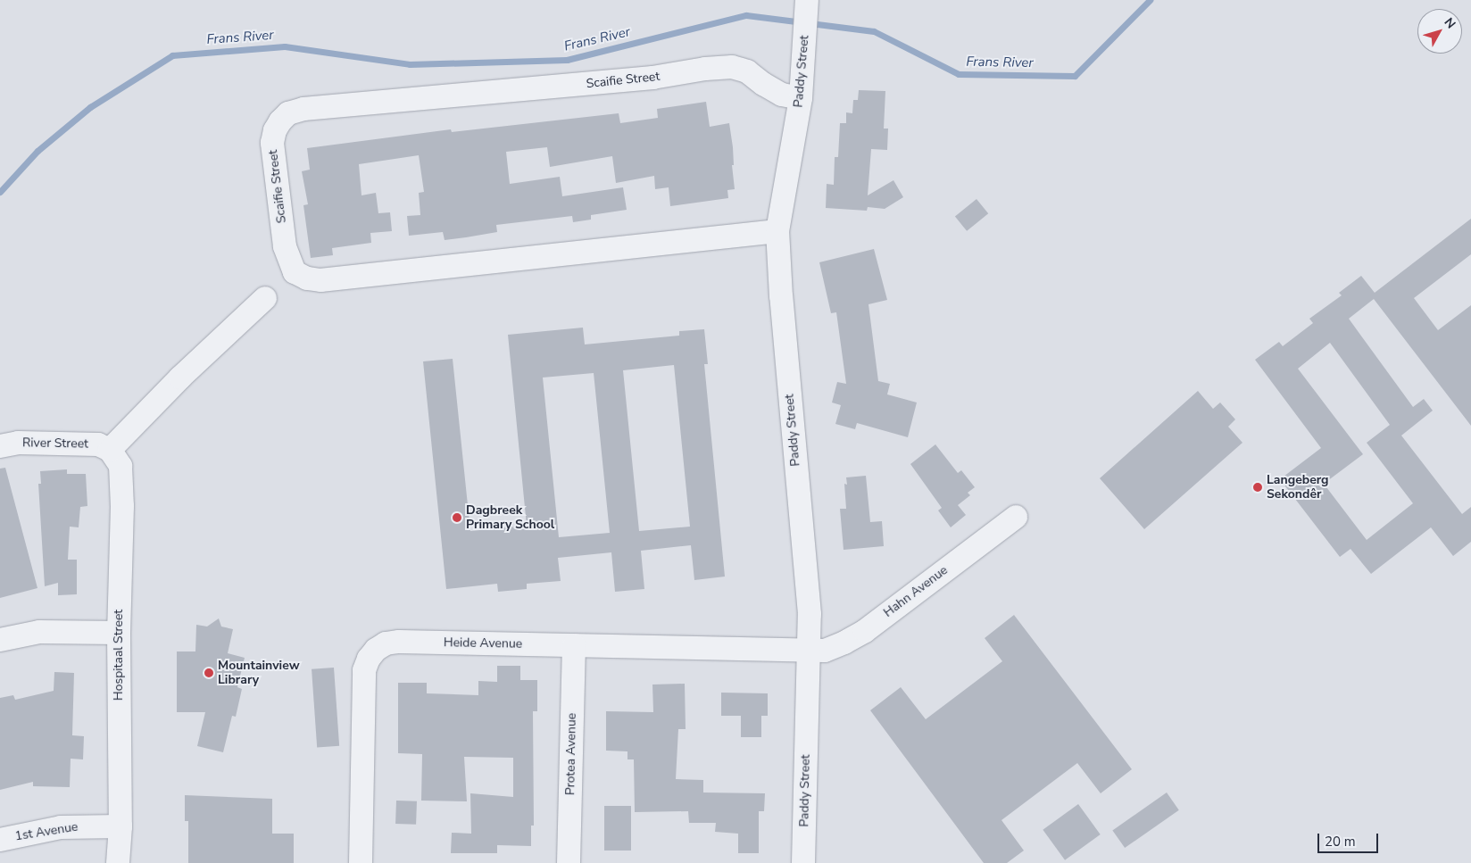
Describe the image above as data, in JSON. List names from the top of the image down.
{
  "streets": {
    "street": [
      "Paddy Street",
      "Scaifie Street",
      "River Street",
      "Hahn Avenue",
      "Heide Avenue",
      "Hospitaal Street",
      "Protea Avenue",
      "1st Avenue"
    ]
  },
  "crossings": [
    ["Paddy Street", "Scaifie Street"],
    ["Paddy Street", "Hahn Avenue"],
    ["Paddy Street", "Heide Avenue"],
    ["River Street", "Hospitaal Street"],
    ["Hahn Avenue", "Heide Avenue"],
    ["Heide Avenue", "Protea Avenue"],
    ["Hospitaal Street", "1st Avenue"]
  ],
  "water": ["Frans River"],
  "places": ["Langeberg Sekondêr", "Dagbreek Primary School", "Mountainview Library"],
  "scale_bar": "20 m",
  "north": "top right"
}
